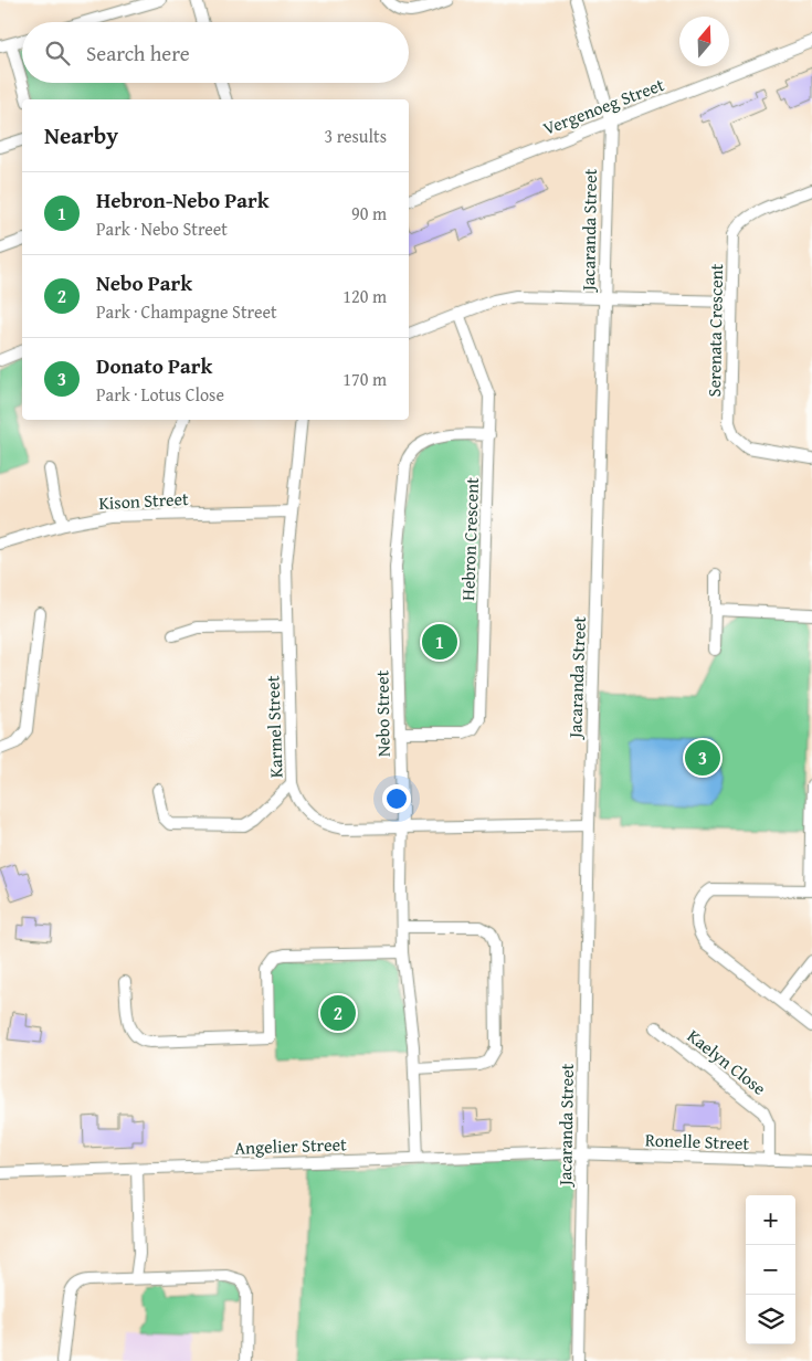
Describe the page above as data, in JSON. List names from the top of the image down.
{
  "streets": {
    "street": [
      "Vergenoeg Street",
      "Jacaranda Street",
      "Serenata Crescent",
      "Kison Street",
      "Hebron Crescent",
      "Nebo Street",
      "Karmel Street",
      "Kaelyn Close",
      "Ronelle Street",
      "Angelier Street"
    ]
  },
  "crossings": [
    ["Vergenoeg Street", "Jacaranda Street"],
    ["Jacaranda Street", "Karmel Street"],
    ["Jacaranda Street", "Ronelle Street"],
    ["Jacaranda Street", "Angelier Street"],
    ["Kison Street", "Karmel Street"],
    ["Hebron Crescent", "Nebo Street"],
    ["Nebo Street", "Karmel Street"],
    ["Nebo Street", "Angelier Street"],
    ["Kaelyn Close", "Ronelle Street"],
    ["Ronelle Street", "Angelier Street"]
  ],
  "north": "top",
  "page": {
    "search": "Search here",
    "heading": ["Nearby", "3 results"],
    "list": [
      {
        "mark": "1",
        "name": "Hebron-Nebo Park",
        "note": "Park · Nebo Street",
        "value": "90 m"
      },
      {
        "mark": "2",
        "name": "Nebo Park",
        "note": "Park · Champagne Street",
        "value": "120 m"
      },
      {
        "mark": "3",
        "name": "Donato Park",
        "note": "Park · Lotus Close",
        "value": "170 m"
      }
    ],
    "pins": ["1", "3", "2"],
    "map_buttons": ["+", "−"]
  }
}
